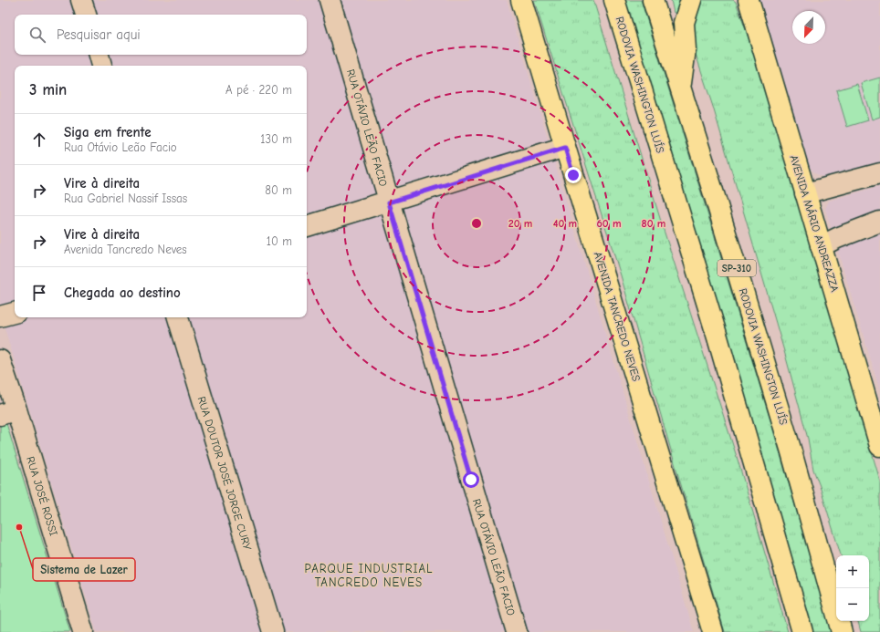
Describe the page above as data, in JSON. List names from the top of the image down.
{
  "streets": {
    "main road": [
      "RODOVIA WASHINGTON LUÍS",
      "AVENIDA MÁRIO ANDREAZZA",
      "SP-310",
      "AVENIDA TANCREDO NEVES"
    ],
    "street": ["RUA OTÁVIO LEÃO FACIO", "RUA DOUTOR JOSÉ JORGE CURY", "RUA JOSÉ ROSSI"]
  },
  "districts": ["PARQUE INDUSTRIAL TANCREDO NEVES"],
  "places": ["Sistema de Lazer"],
  "north": "bottom left",
  "page": {
    "search": "Pesquisar aqui",
    "heading": ["3 min", "A pé · 220 m"],
    "list": [
      ["Siga em frente", "Rua Otávio Leão Facio", "130 m"],
      ["Vire à direita", "Rua Gabriel Nassif Issas", "80 m"],
      ["Vire à direita", "Avenida Tancredo Neves", "10 m"],
      "Chegada ao destino"
    ],
    "map_buttons": ["+", "−"]
  },
  "rings": [
    "20 m",
    "40 m",
    "60 m",
    "80 m"
  ]
}
